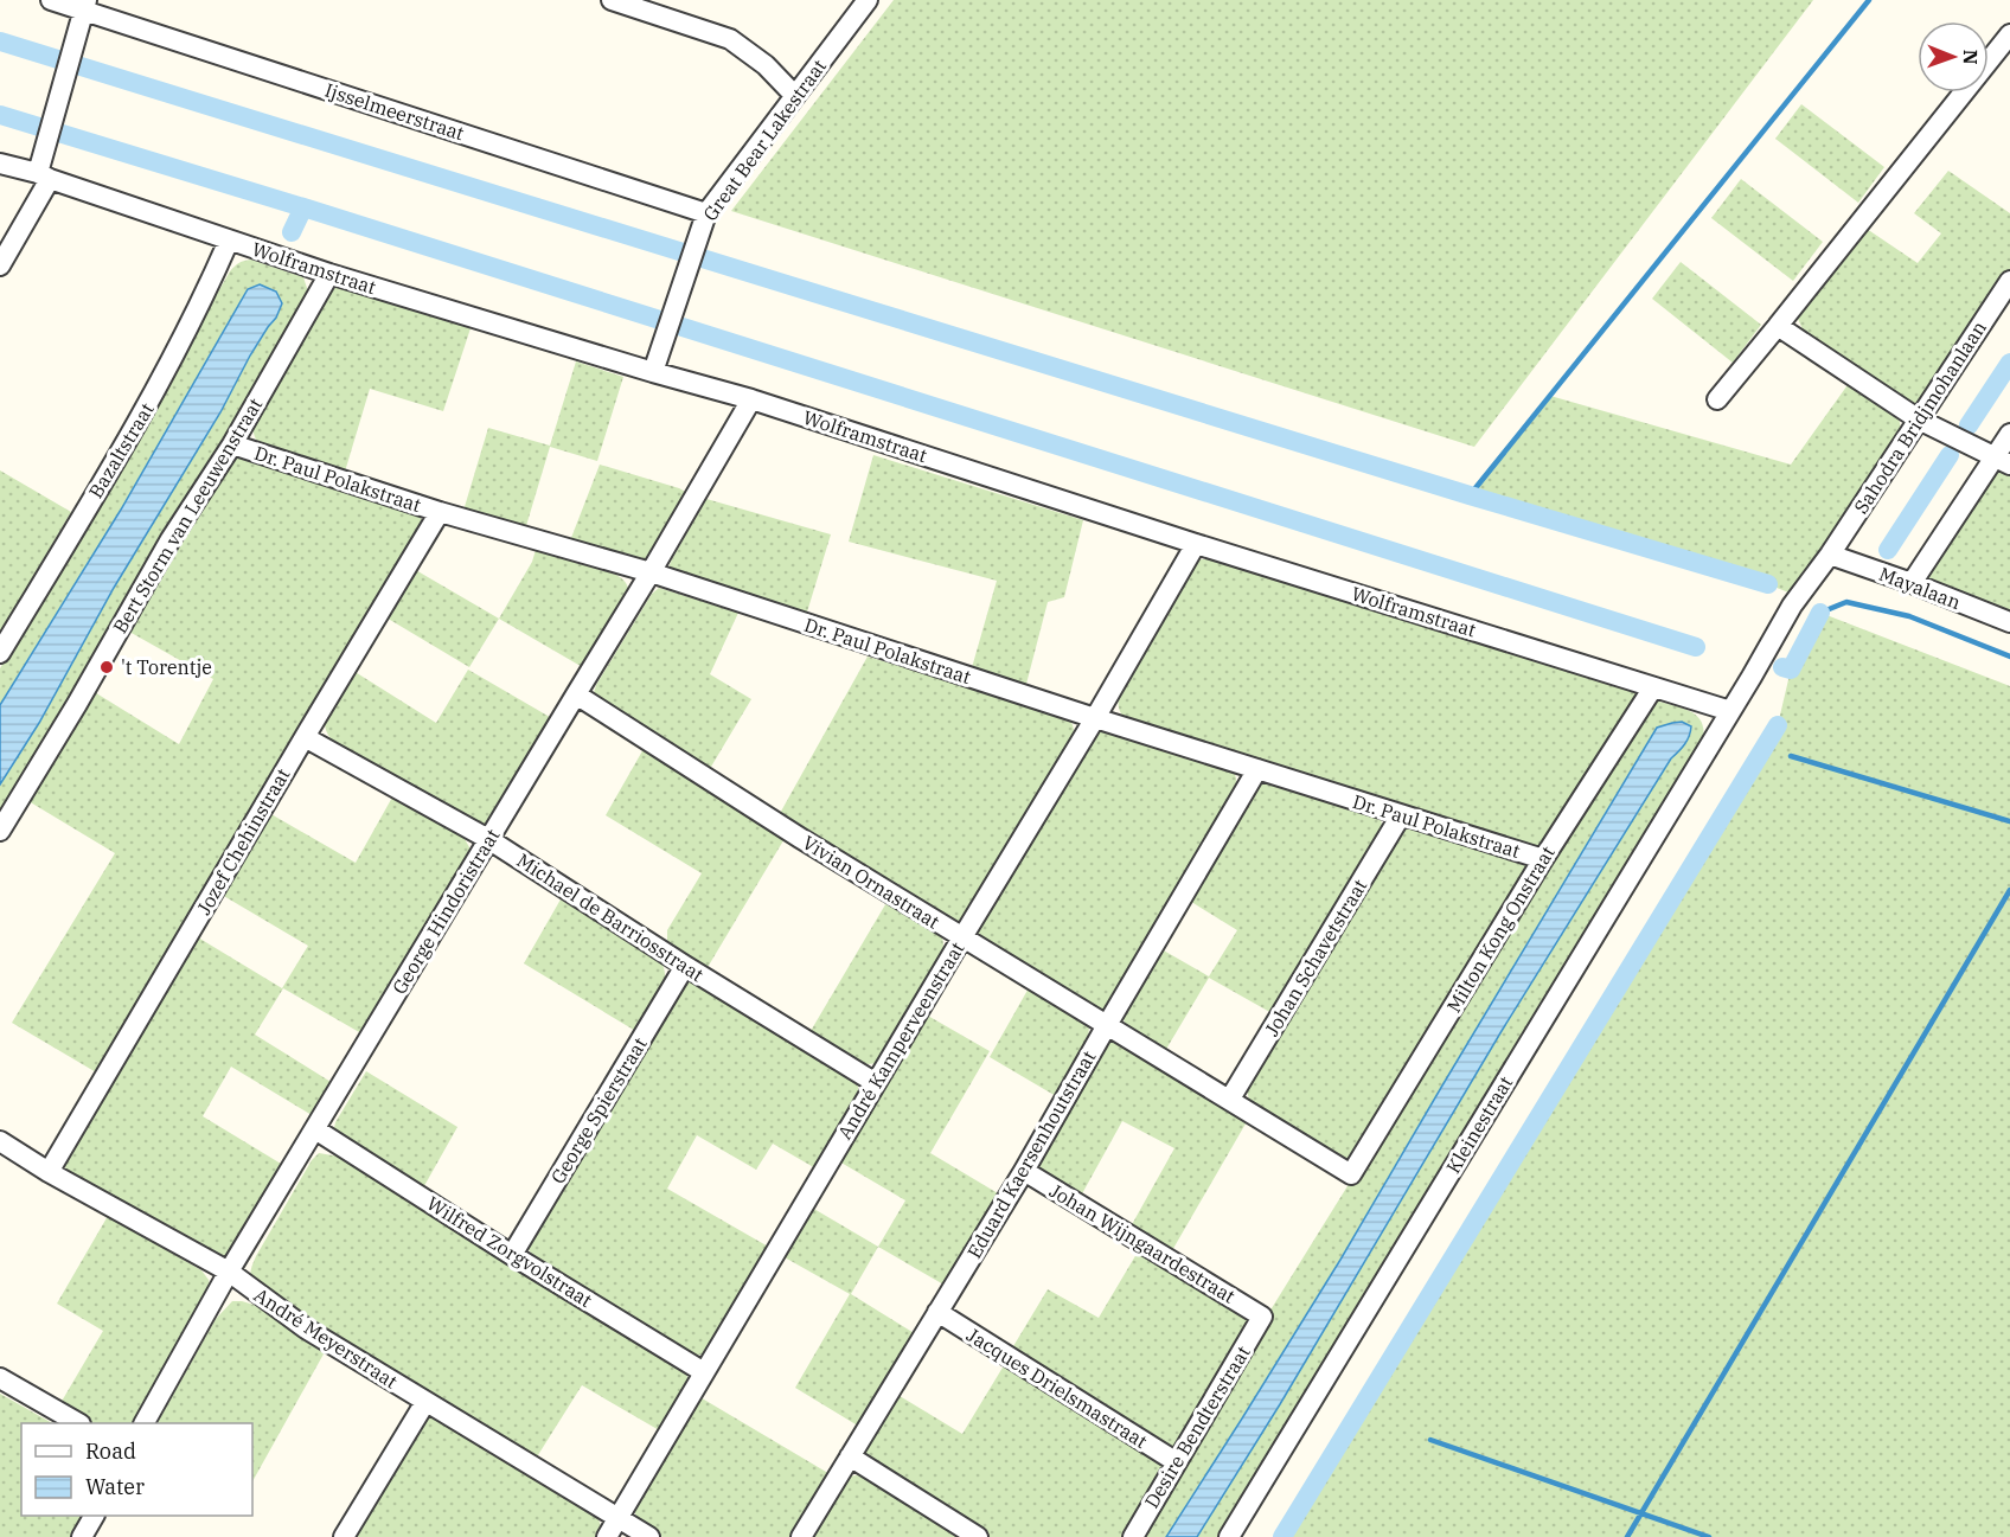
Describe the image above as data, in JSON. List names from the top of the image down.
{
  "streets": {
    "street": [
      "Ijsselmeerstraat",
      "Great Bear Lakestraat",
      "Wolframstraat",
      "Sahodra Bridjmohanlaan",
      "Bazaltstraat",
      "Dr. Paul Polakstraat",
      "Bert Storm van Leeuwenstraat",
      "Mayalaan",
      "Jozef Chehinstraat",
      "Vivian Ornastraat",
      "George Hindoristraat",
      "Michael de Barriosstraat",
      "Milton Kong Onstraat",
      "Johan Schavetstraat",
      "André Kamperveenstraat",
      "George Spierstraat",
      "Kleinestraat",
      "Eduard Kaersenhoutstraat",
      "Johan Wijngaardestraat",
      "Wilfred Zorgvolstraat",
      "André Meyerstraat",
      "Jacques Drielsmastraat",
      "Desire Bendterstraat"
    ]
  },
  "crossings": [
    ["Ijsselmeerstraat", "Great Bear Lakestraat"],
    ["Great Bear Lakestraat", "Wolframstraat"],
    ["Wolframstraat", "Sahodra Bridjmohanlaan"],
    ["Wolframstraat", "Bazaltstraat"],
    ["Wolframstraat", "Bert Storm van Leeuwenstraat"],
    ["Wolframstraat", "George Hindoristraat"],
    ["Wolframstraat", "Milton Kong Onstraat"],
    ["Wolframstraat", "André Kamperveenstraat"],
    ["Wolframstraat", "Kleinestraat"],
    ["Sahodra Bridjmohanlaan", "Mayalaan"],
    ["Sahodra Bridjmohanlaan", "Kleinestraat"],
    ["Dr. Paul Polakstraat", "Bert Storm van Leeuwenstraat"],
    ["Dr. Paul Polakstraat", "Jozef Chehinstraat"],
    ["Dr. Paul Polakstraat", "George Hindoristraat"],
    ["Dr. Paul Polakstraat", "Milton Kong Onstraat"],
    ["Dr. Paul Polakstraat", "Johan Schavetstraat"],
    ["Dr. Paul Polakstraat", "André Kamperveenstraat"],
    ["Dr. Paul Polakstraat", "Eduard Kaersenhoutstraat"],
    ["Jozef Chehinstraat", "Michael de Barriosstraat"],
    ["Jozef Chehinstraat", "André Meyerstraat"],
    ["Vivian Ornastraat", "George Hindoristraat"],
    ["Vivian Ornastraat", "Milton Kong Onstraat"],
    ["Vivian Ornastraat", "Johan Schavetstraat"],
    ["Vivian Ornastraat", "André Kamperveenstraat"],
    ["Vivian Ornastraat", "Eduard Kaersenhoutstraat"],
    ["George Hindoristraat", "Michael de Barriosstraat"],
    ["George Hindoristraat", "Wilfred Zorgvolstraat"],
    ["George Hindoristraat", "André Meyerstraat"],
    ["Michael de Barriosstraat", "André Kamperveenstraat"],
    ["Michael de Barriosstraat", "George Spierstraat"],
    ["André Kamperveenstraat", "Wilfred Zorgvolstraat"],
    ["André Kamperveenstraat", "André Meyerstraat"],
    ["George Spierstraat", "Wilfred Zorgvolstraat"],
    ["Eduard Kaersenhoutstraat", "Johan Wijngaardestraat"],
    ["Eduard Kaersenhoutstraat", "Jacques Drielsmastraat"],
    ["Johan Wijngaardestraat", "Desire Bendterstraat"],
    ["Jacques Drielsmastraat", "Desire Bendterstraat"]
  ],
  "places": ["'t Torentje"],
  "legend": ["Road", "Water"],
  "north": "right"
}
